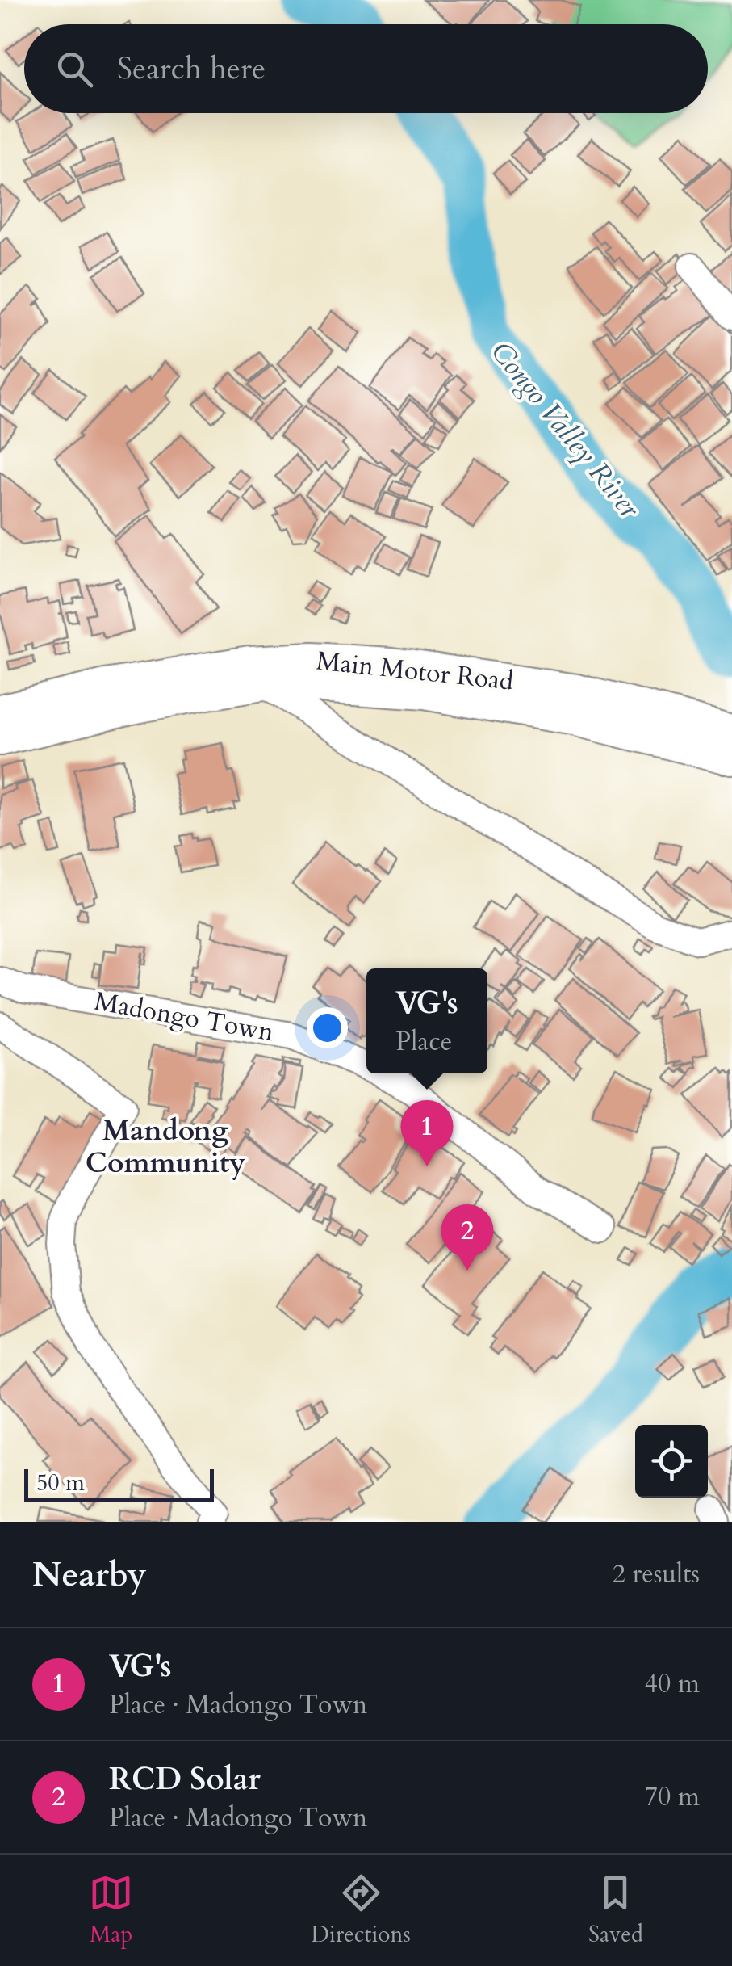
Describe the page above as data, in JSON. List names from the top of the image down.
{
  "streets": {
    "main road": ["Main Motor Road"],
    "street": ["Madongo Town"]
  },
  "districts": ["Mandong Community"],
  "water": ["Congo Valley River"],
  "scale_bar": "50 m",
  "page": {
    "search": "Search here",
    "popup": ["VG's", "Place"],
    "pins": ["1", "2"],
    "scale": "50 m",
    "heading": ["Nearby", "2 results"],
    "list": [
      {
        "mark": "1",
        "name": "VG's",
        "note": "Place · Madongo Town",
        "value": "40 m"
      },
      {
        "mark": "2",
        "name": "RCD Solar",
        "note": "Place · Madongo Town",
        "value": "70 m"
      }
    ],
    "nav": ["Map", "Directions", "Saved"]
  }
}
